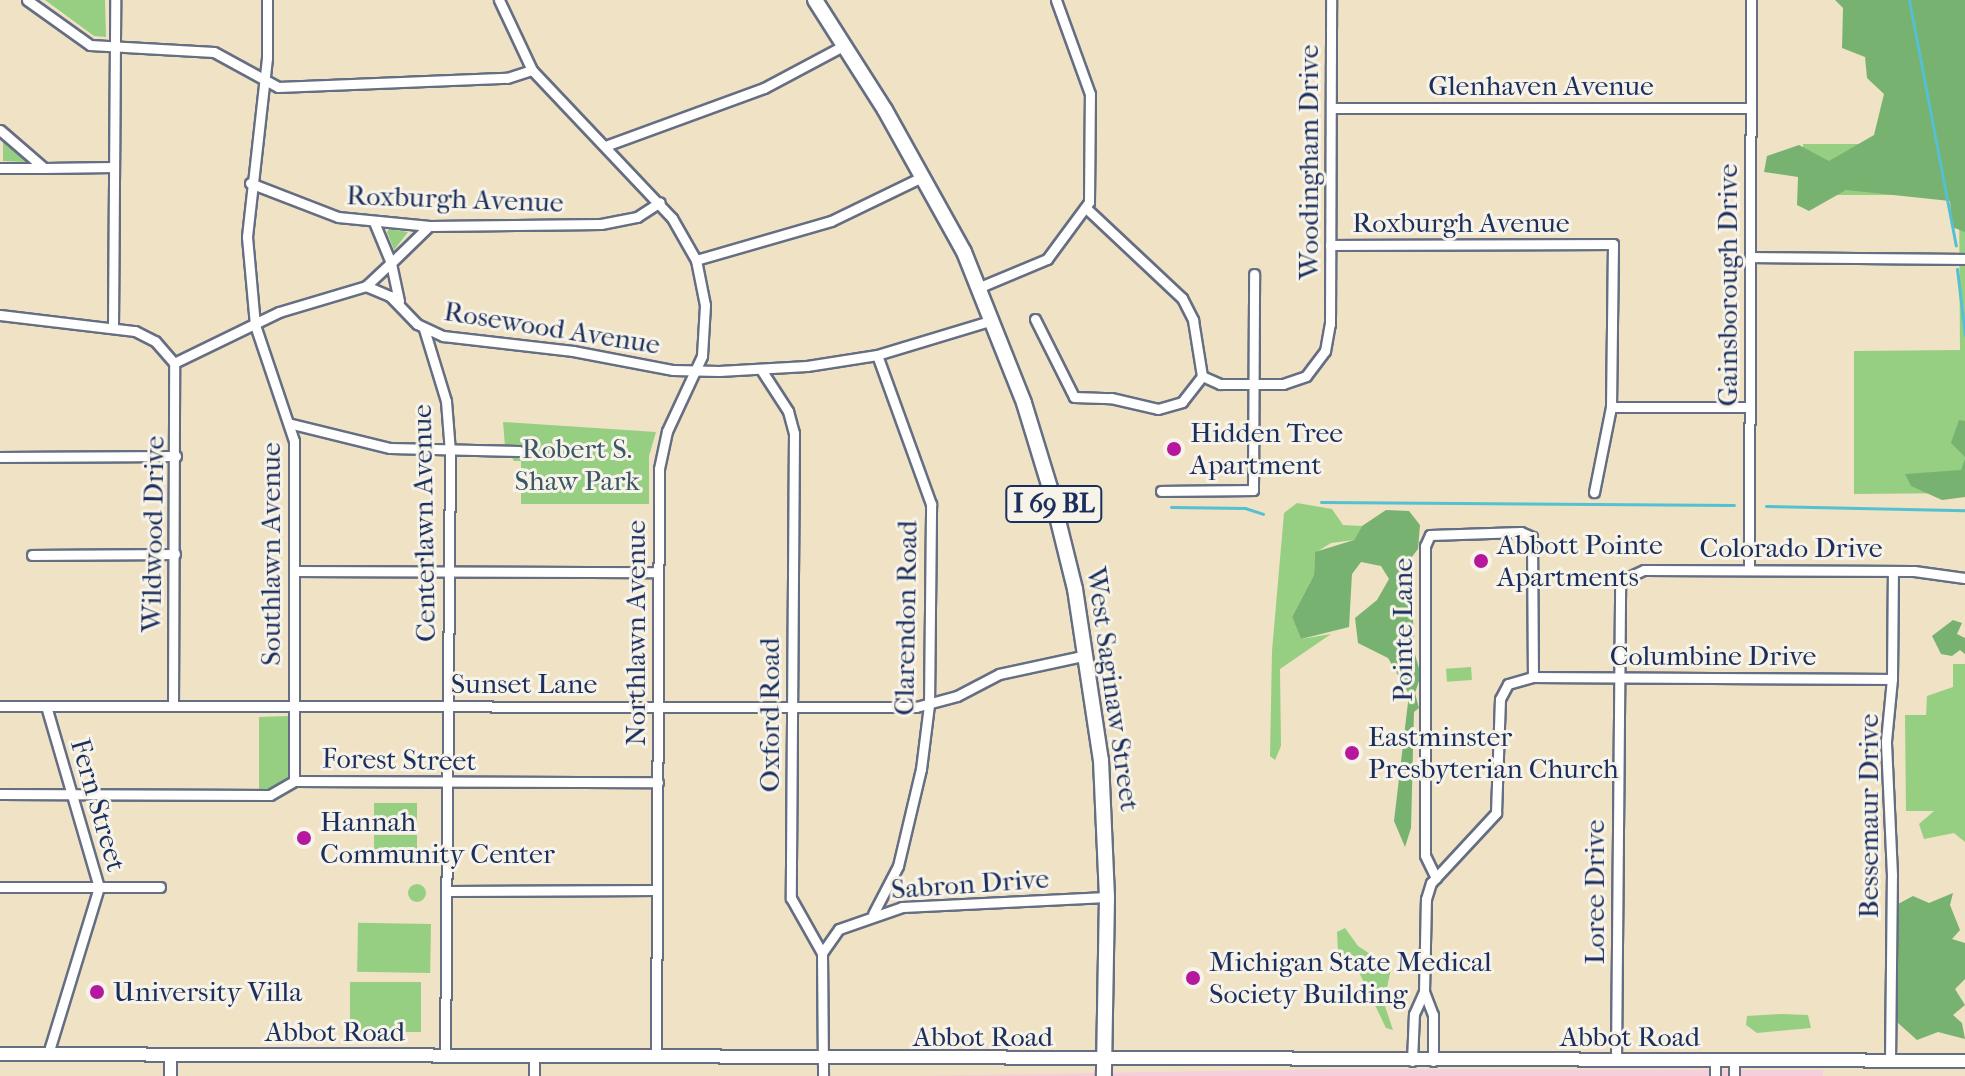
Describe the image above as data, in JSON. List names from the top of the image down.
{
  "streets": {
    "main road": ["I 69 BL", "West Saginaw Street", "Abbot Road"],
    "street": [
      "Glenhaven Avenue",
      "Woodingham Drive",
      "Roxburgh Avenue",
      "Gainsborough Drive",
      "Rosewood Avenue",
      "Centerlawn Avenue",
      "Wildwood Drive",
      "Colorado Drive",
      "Southlawn Avenue",
      "Clarendon Road",
      "Pointe Lane",
      "Northlawn Avenue",
      "Columbine Drive",
      "Sunset Lane",
      "Oxford Road",
      "Forest Street",
      "Fern Street",
      "Bessemaur Drive",
      "Sabron Drive",
      "Loree Drive"
    ]
  },
  "crossings": [
    ["Glenhaven Avenue", "Woodingham Drive"],
    ["Glenhaven Avenue", "Gainsborough Drive"],
    ["Woodingham Drive", "Roxburgh Avenue"],
    ["Roxburgh Avenue", "Southlawn Avenue"],
    ["Roxburgh Avenue", "Northlawn Avenue"],
    ["Gainsborough Drive", "Colorado Drive"],
    ["Rosewood Avenue", "Centerlawn Avenue"],
    ["Rosewood Avenue", "Clarendon Road"],
    ["Rosewood Avenue", "Northlawn Avenue"],
    ["Rosewood Avenue", "West Saginaw Street"],
    ["Rosewood Avenue", "Oxford Road"],
    ["I 69 BL", "West Saginaw Street"],
    ["I 69 BL", "Abbot Road"],
    ["Centerlawn Avenue", "Sunset Lane"],
    ["Centerlawn Avenue", "Forest Street"],
    ["Centerlawn Avenue", "Abbot Road"],
    ["Wildwood Drive", "Sunset Lane"],
    ["Colorado Drive", "Bessemaur Drive"],
    ["Colorado Drive", "Loree Drive"],
    ["Southlawn Avenue", "Sunset Lane"],
    ["Southlawn Avenue", "Forest Street"],
    ["Clarendon Road", "Sunset Lane"],
    ["Clarendon Road", "Sabron Drive"],
    ["Pointe Lane", "Columbine Drive"],
    ["Northlawn Avenue", "Sunset Lane"],
    ["Northlawn Avenue", "Forest Street"],
    ["Northlawn Avenue", "Abbot Road"],
    ["Columbine Drive", "Bessemaur Drive"],
    ["Columbine Drive", "Loree Drive"],
    ["Sunset Lane", "West Saginaw Street"],
    ["Sunset Lane", "Oxford Road"],
    ["Sunset Lane", "Fern Street"],
    ["West Saginaw Street", "Sabron Drive"],
    ["West Saginaw Street", "Abbot Road"],
    ["Oxford Road", "Sabron Drive"],
    ["Oxford Road", "Abbot Road"],
    ["Forest Street", "Fern Street"],
    ["Fern Street", "Abbot Road"],
    ["Bessemaur Drive", "Abbot Road"],
    ["Loree Drive", "Abbot Road"]
  ],
  "parks": ["Robert S. Shaw Park"],
  "places": [
    "Hidden Tree Apartment",
    "Abbott Pointe Apartments",
    "Eastminster Presbyterian Church",
    "Hannah Community Center",
    "Michigan State Medical Society Building",
    "University Villa"
  ]
}
